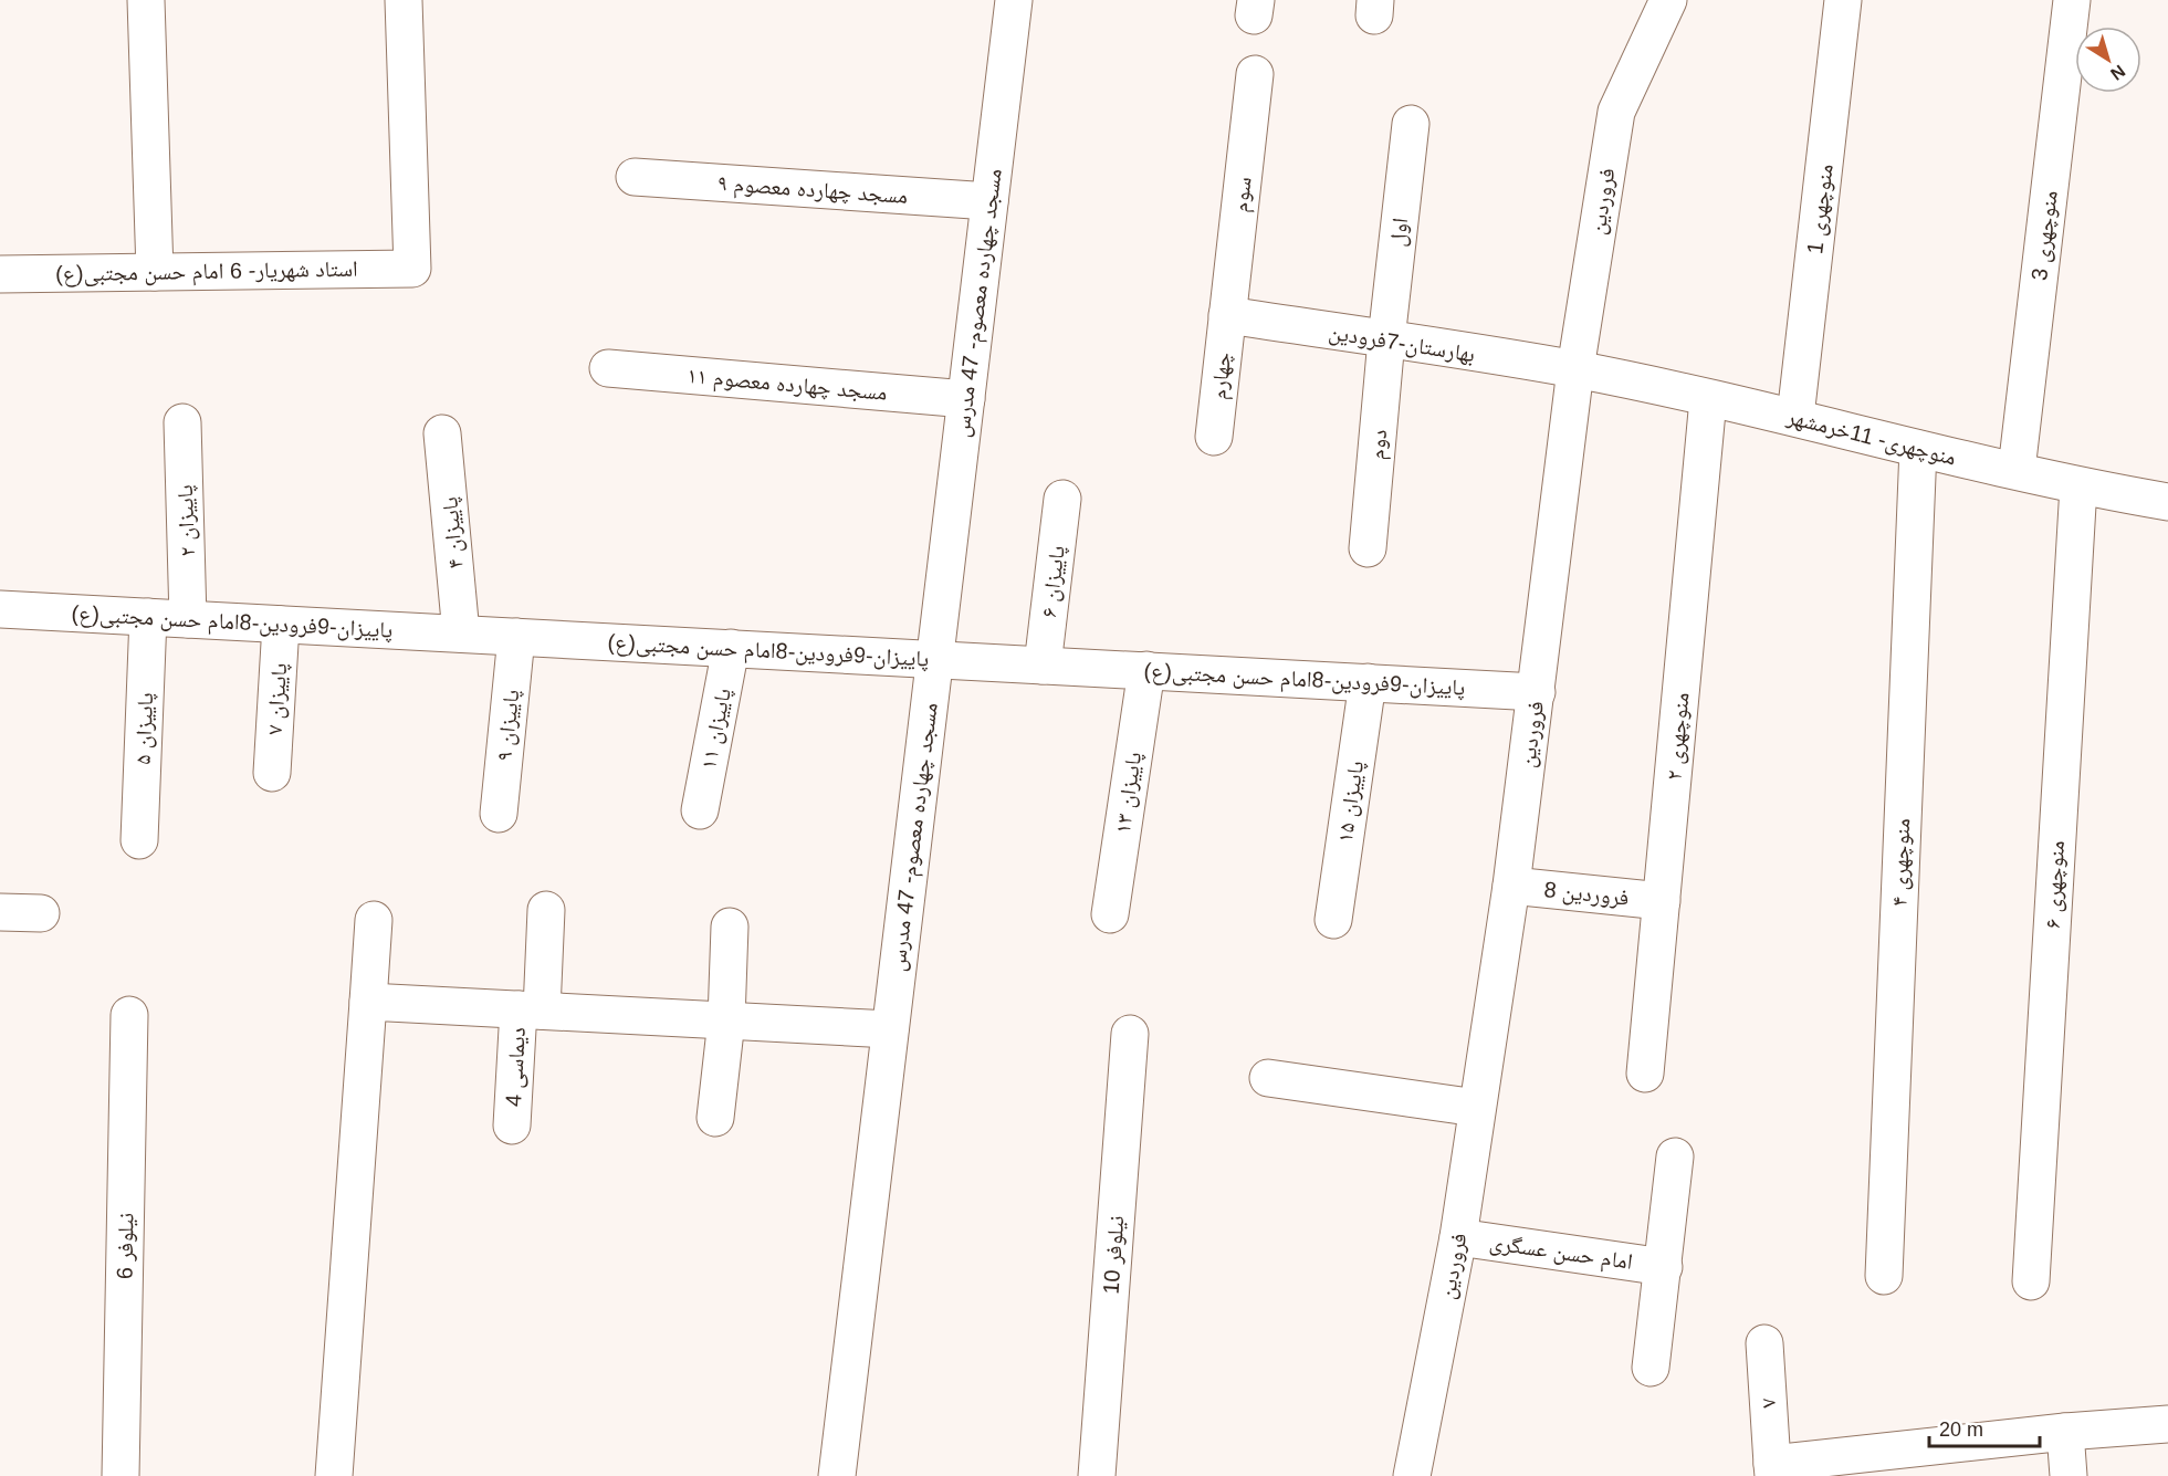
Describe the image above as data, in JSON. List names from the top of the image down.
{
  "streets": {
    "street": [
      "مسجد چهارده معصوم ۹",
      "سوم",
      "فروردین",
      "منوچهری 1",
      "اول",
      "منوچهری 3",
      "استاد شهریار- 6 امام حسن مجتبی(ع)",
      "مسجد چهارده معصوم- 47 مدرس",
      "بهارستان-7فرودین",
      "چهارم",
      "مسجد چهارده معصوم ۱۱",
      "منوچهری- 11خرمشهر",
      "دوم",
      "پاییزان ۲",
      "پاییزان ۴",
      "پاییزان ۶",
      "پاییزان-9فرودین-8امام حسن مجتبی(ع)",
      "پاییزان ۷",
      "پاییزان ۹",
      "پاییزان ۵",
      "پاییزان ۱۱",
      "منوچهری ۲",
      "پاییزان ۱۳",
      "پاییزان ۱۵",
      "منوچهری ۴",
      "منوچهری ۶",
      "8 فروردین",
      "دیماسی 4",
      "نیلوفر 6",
      "امام حسن عسگری",
      "نیلوفر 10",
      "۷"
    ]
  },
  "crossings": [
    ["مسجد چهارده معصوم ۹", "مسجد چهارده معصوم- 47 مدرس"],
    ["سوم", "بهارستان-7فرودین"],
    ["سوم", "چهارم"],
    ["فروردین", "بهارستان-7فرودین"],
    ["فروردین", "منوچهری- 11خرمشهر"],
    ["فروردین", "پاییزان-9فرودین-8امام حسن مجتبی(ع)"],
    ["فروردین", "8 فروردین"],
    ["فروردین", "امام حسن عسگری"],
    ["منوچهری 1", "منوچهری- 11خرمشهر"],
    ["اول", "بهارستان-7فرودین"],
    ["اول", "دوم"],
    ["منوچهری 3", "منوچهری- 11خرمشهر"],
    ["مسجد چهارده معصوم- 47 مدرس", "مسجد چهارده معصوم ۱۱"],
    ["مسجد چهارده معصوم- 47 مدرس", "پاییزان-9فرودین-8امام حسن مجتبی(ع)"],
    ["بهارستان-7فرودین", "چهارم"],
    ["بهارستان-7فرودین", "منوچهری- 11خرمشهر"],
    ["بهارستان-7فرودین", "دوم"],
    ["منوچهری- 11خرمشهر", "منوچهری ۲"],
    ["منوچهری- 11خرمشهر", "منوچهری ۴"],
    ["منوچهری- 11خرمشهر", "منوچهری ۶"],
    ["پاییزان ۲", "پاییزان-9فرودین-8امام حسن مجتبی(ع)"],
    ["پاییزان ۴", "پاییزان-9فرودین-8امام حسن مجتبی(ع)"],
    ["پاییزان ۶", "پاییزان-9فرودین-8امام حسن مجتبی(ع)"],
    ["پاییزان-9فرودین-8امام حسن مجتبی(ع)", "پاییزان ۷"],
    ["پاییزان-9فرودین-8امام حسن مجتبی(ع)", "پاییزان ۹"],
    ["پاییزان-9فرودین-8امام حسن مجتبی(ع)", "پاییزان ۵"],
    ["پاییزان-9فرودین-8امام حسن مجتبی(ع)", "پاییزان ۱۱"],
    ["پاییزان-9فرودین-8امام حسن مجتبی(ع)", "پاییزان ۱۳"],
    ["پاییزان-9فرودین-8امام حسن مجتبی(ع)", "پاییزان ۱۵"],
    ["منوچهری ۲", "8 فروردین"]
  ],
  "scale_bar": "20 m",
  "north": "bottom right"
}
